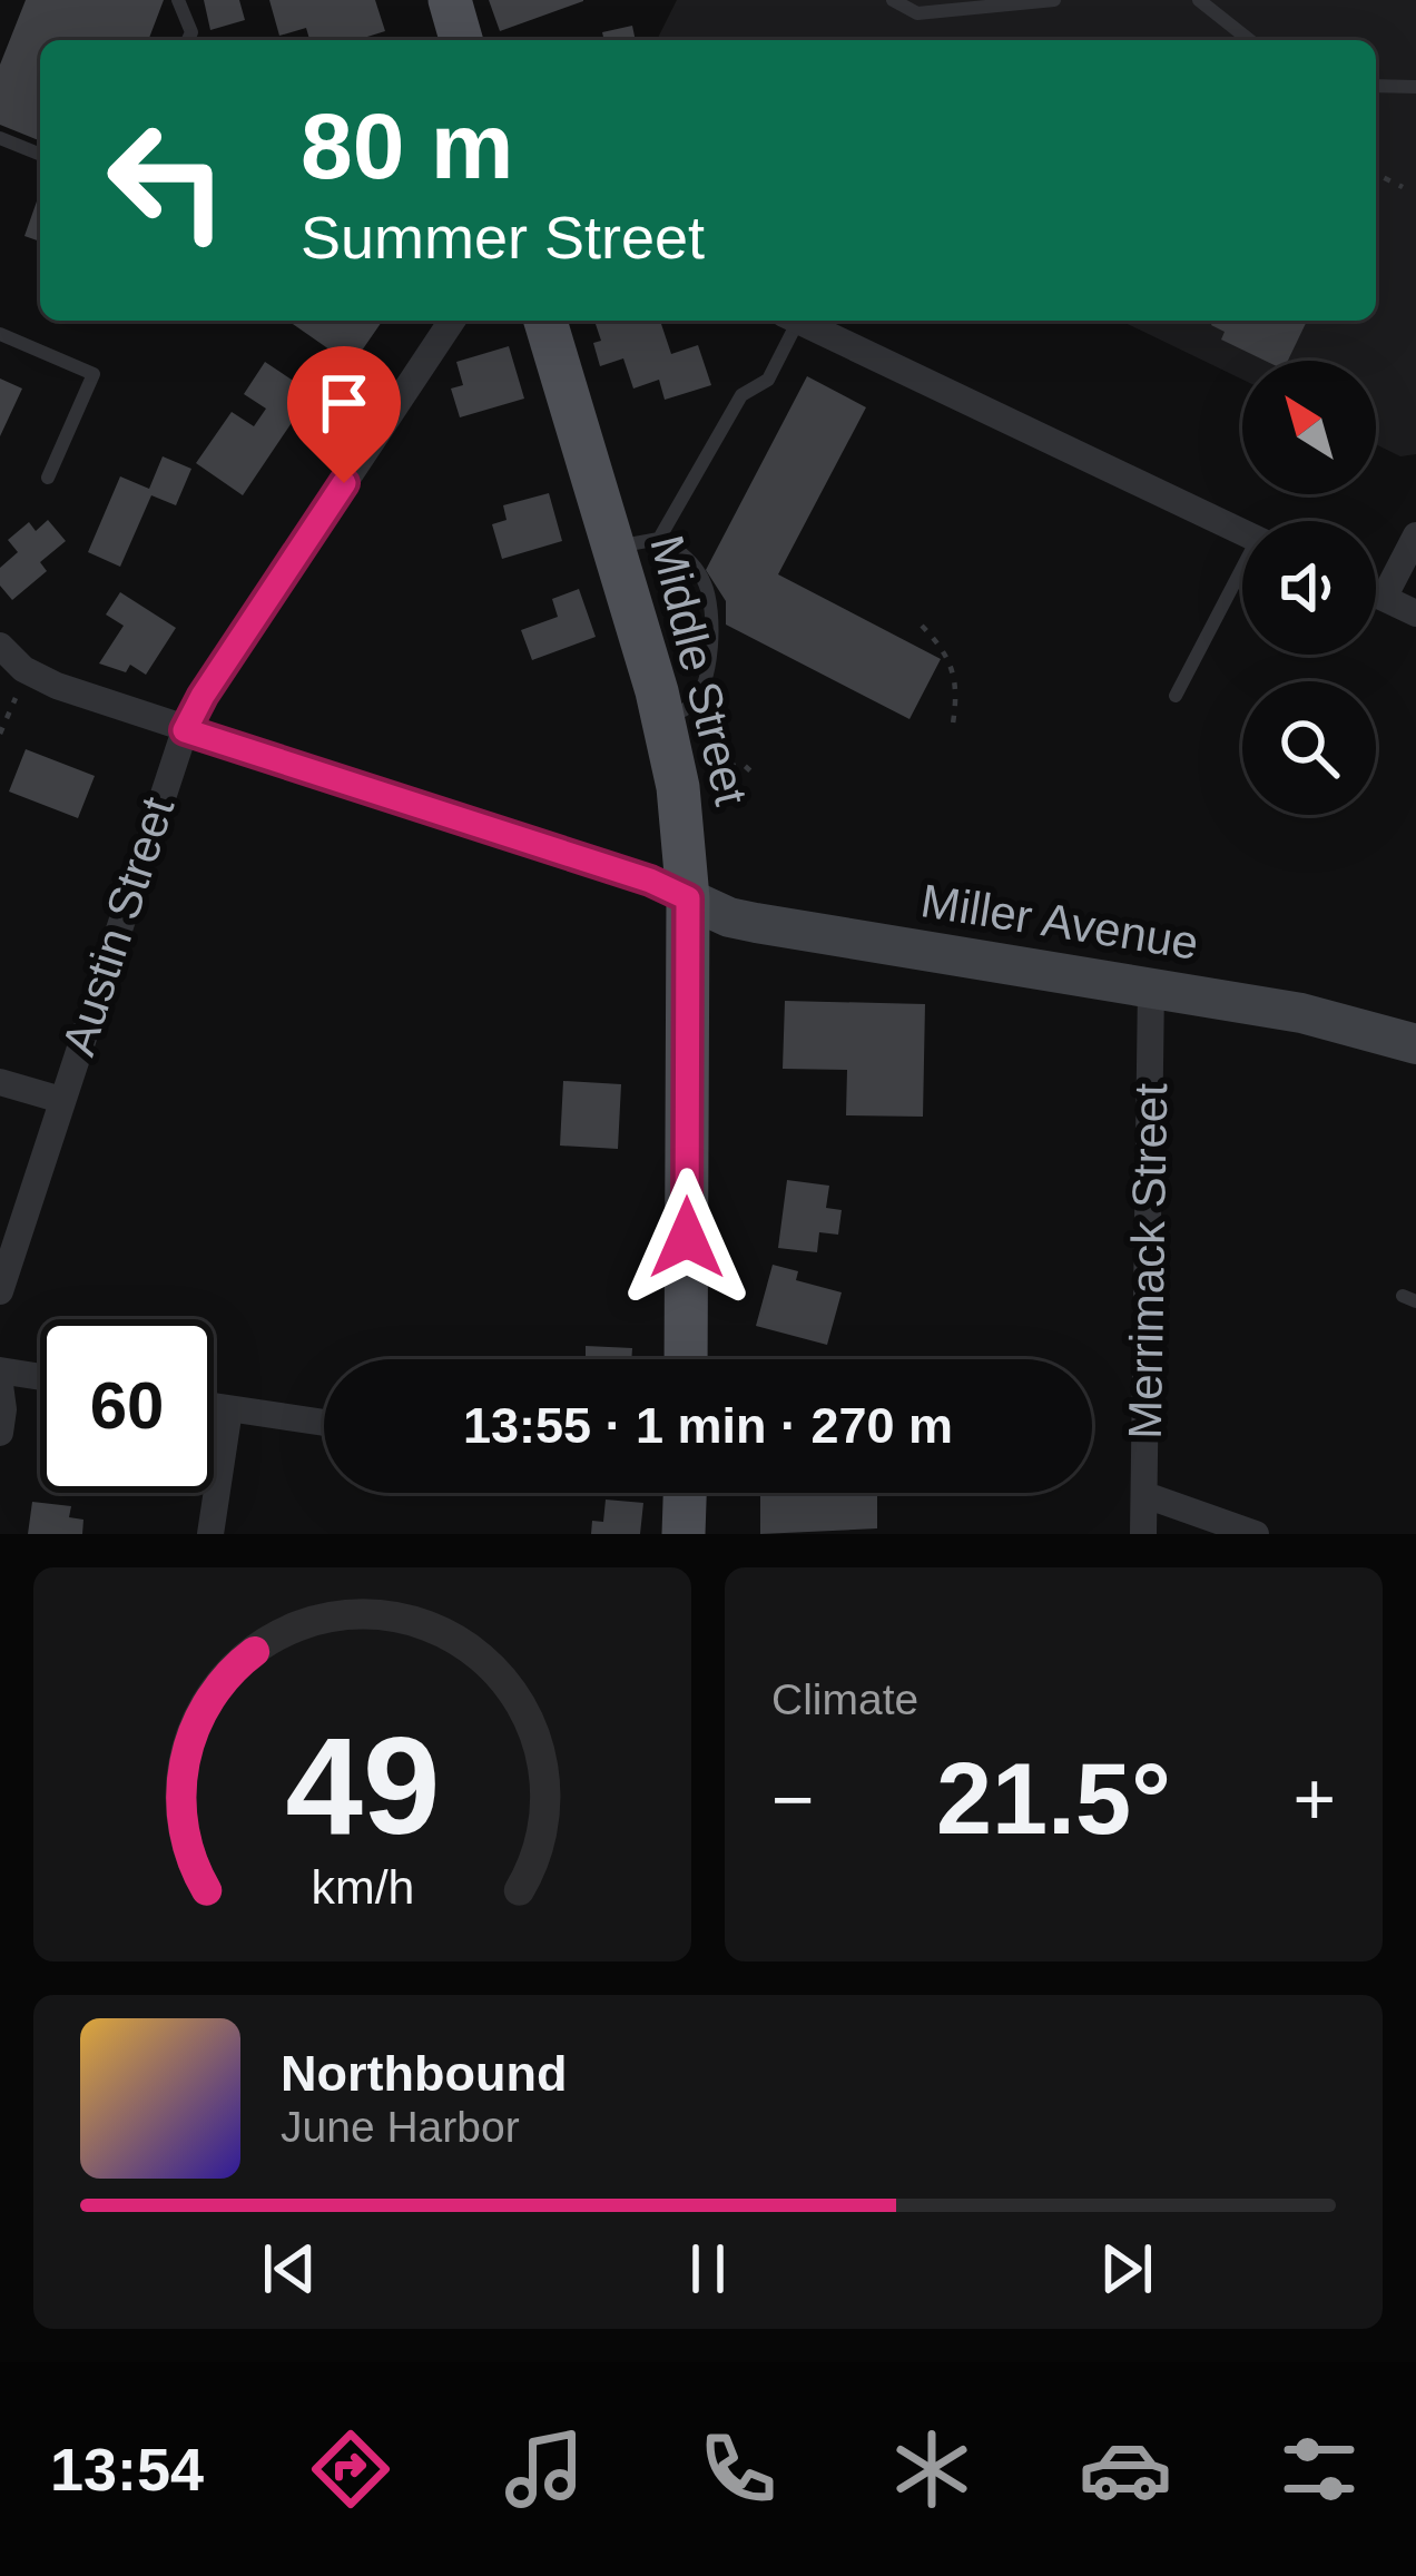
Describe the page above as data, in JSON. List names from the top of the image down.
{
  "streets": {
    "main road": ["Middle Street", "Miller Avenue"],
    "street": ["Austin Street", "Merrimack Street"]
  },
  "crossings": [
    ["Middle Street", "Miller Avenue"],
    ["Miller Avenue", "Merrimack Street"]
  ],
  "north": "top left",
  "page": {
    "turn": ["80 m", "Summer Street"],
    "limit": "60",
    "trip": "13:55 · 1 min · 270 m",
    "tile": "Climate",
    "heat": ["−", "21.5°", "+"],
    "song": ["Northbound", "June Harbor"],
    "tabs": "13:54",
    "gauge": ["49", "km/h"]
  }
}
